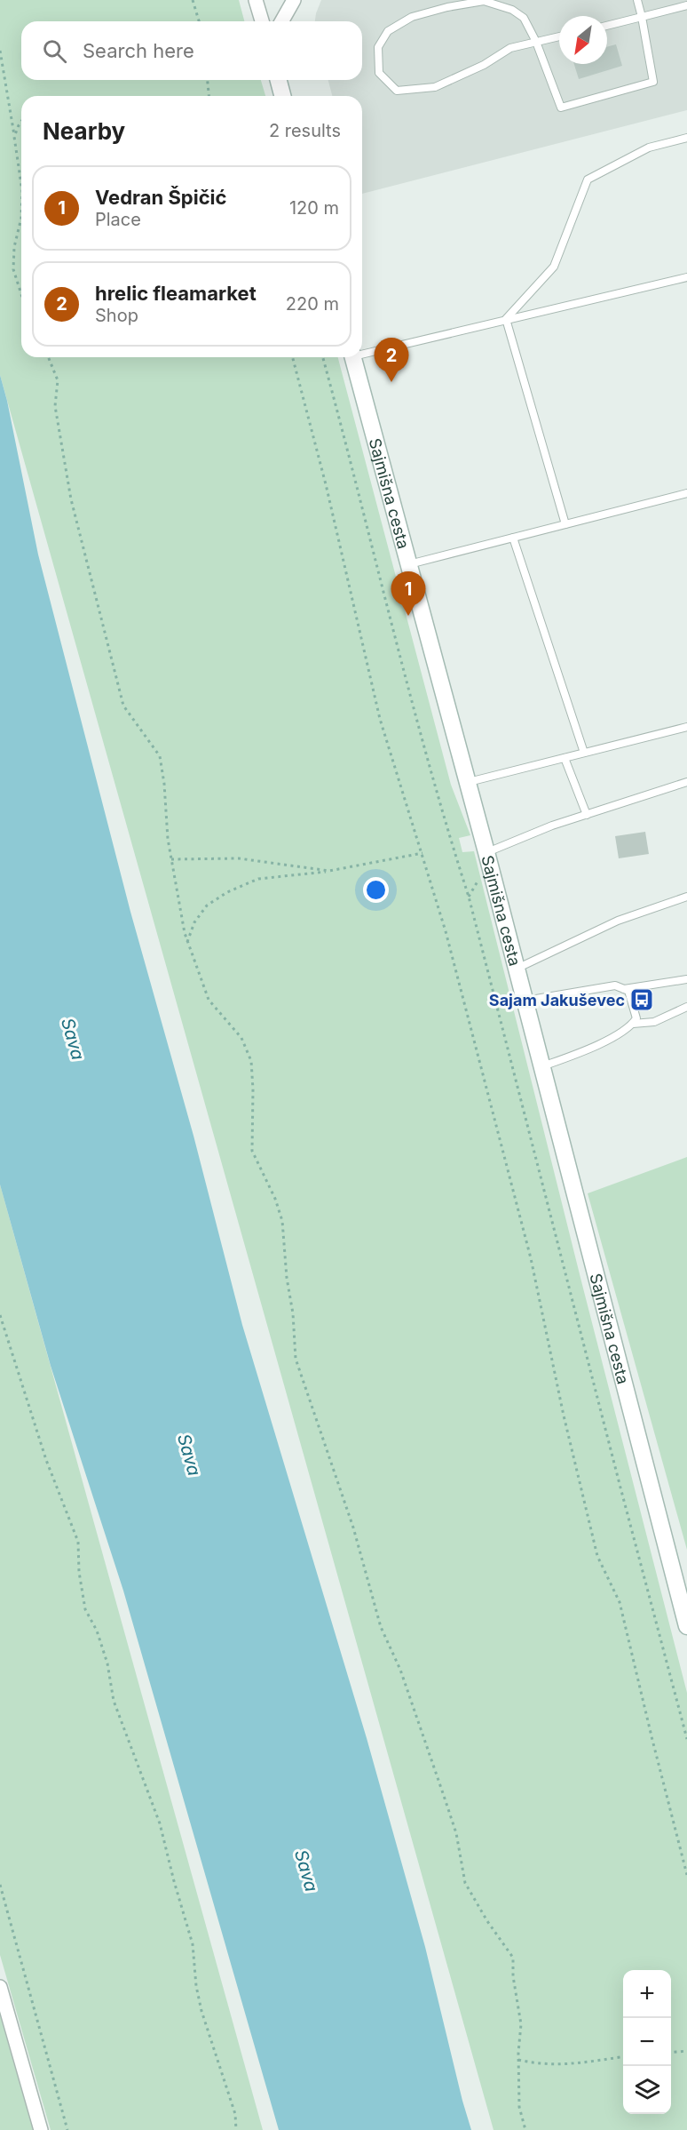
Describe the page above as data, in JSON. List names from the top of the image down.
{
  "streets": {
    "street": ["Sajmišna cesta"]
  },
  "water": ["Sava"],
  "places": {
    "bus stop": ["Sajam Jakuševec"]
  },
  "north": "bottom left",
  "page": {
    "search": "Search here",
    "heading": ["Nearby", "2 results"],
    "list": [
      {
        "mark": "1",
        "name": "Vedran Špičić",
        "note": "Place",
        "value": "120 m"
      },
      {
        "mark": "2",
        "name": "hrelic fleamarket",
        "note": "Shop",
        "value": "220 m"
      }
    ],
    "pins": ["2", "1"],
    "map_buttons": ["+", "−"]
  }
}
